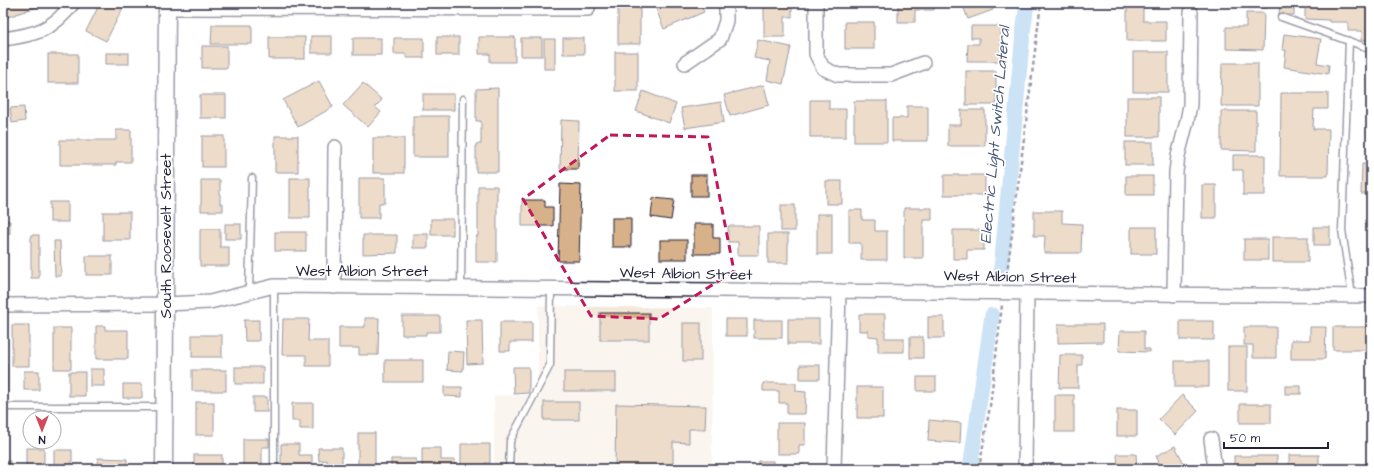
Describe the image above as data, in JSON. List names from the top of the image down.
{
  "streets": {
    "street": ["South Roosevelt Street", "West Albion Street"]
  },
  "crossings": [
    ["South Roosevelt Street", "West Albion Street"]
  ],
  "water": ["Electric Light Switch Lateral"],
  "scale_bar": "50 m",
  "north": "bottom"
}
